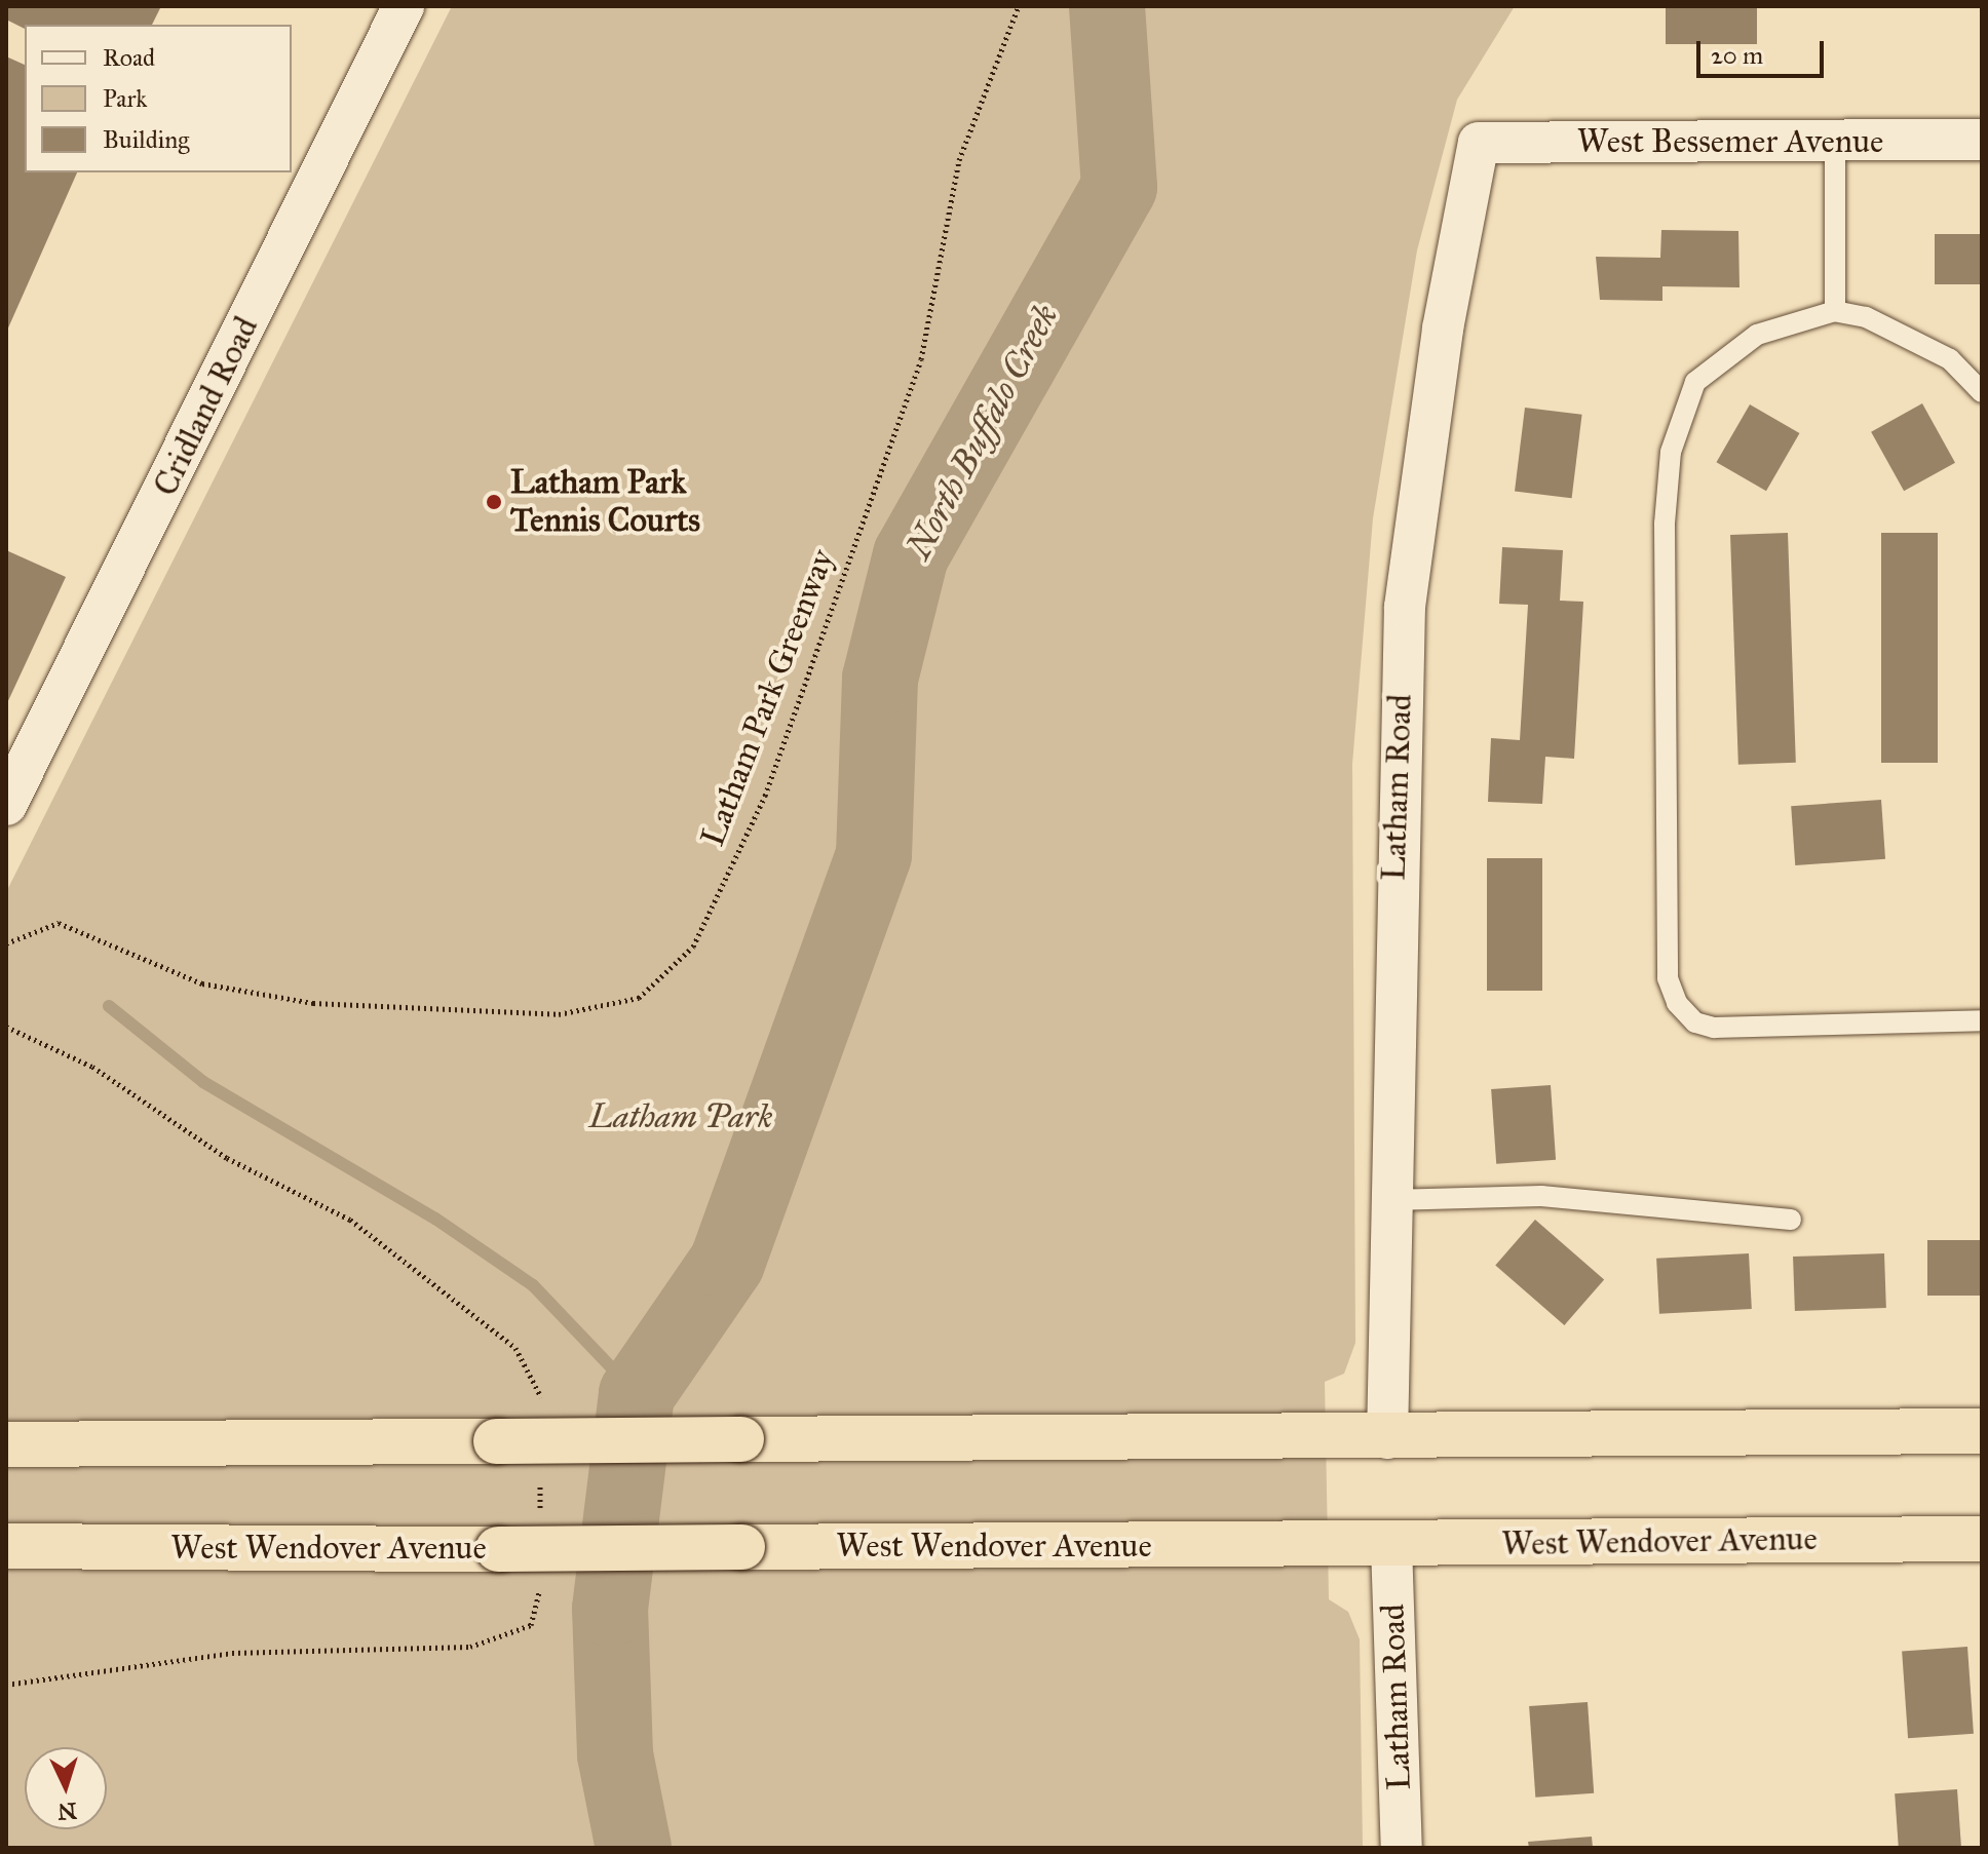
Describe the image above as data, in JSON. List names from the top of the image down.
{
  "streets": {
    "highway": ["West Wendover Avenue"],
    "street": ["West Bessemer Avenue", "Cridland Road", "Latham Road"],
    "path": ["Latham Park Greenway"]
  },
  "crossings": [
    ["West Bessemer Avenue", "Latham Road"],
    ["Latham Road", "West Wendover Avenue"]
  ],
  "water": ["North Buffalo Creek"],
  "parks": ["Latham Park"],
  "places": ["Latham Park Tennis Courts"],
  "legend": ["Road", "Park", "Building"],
  "scale_bar": "20 m",
  "north": "bottom"
}
